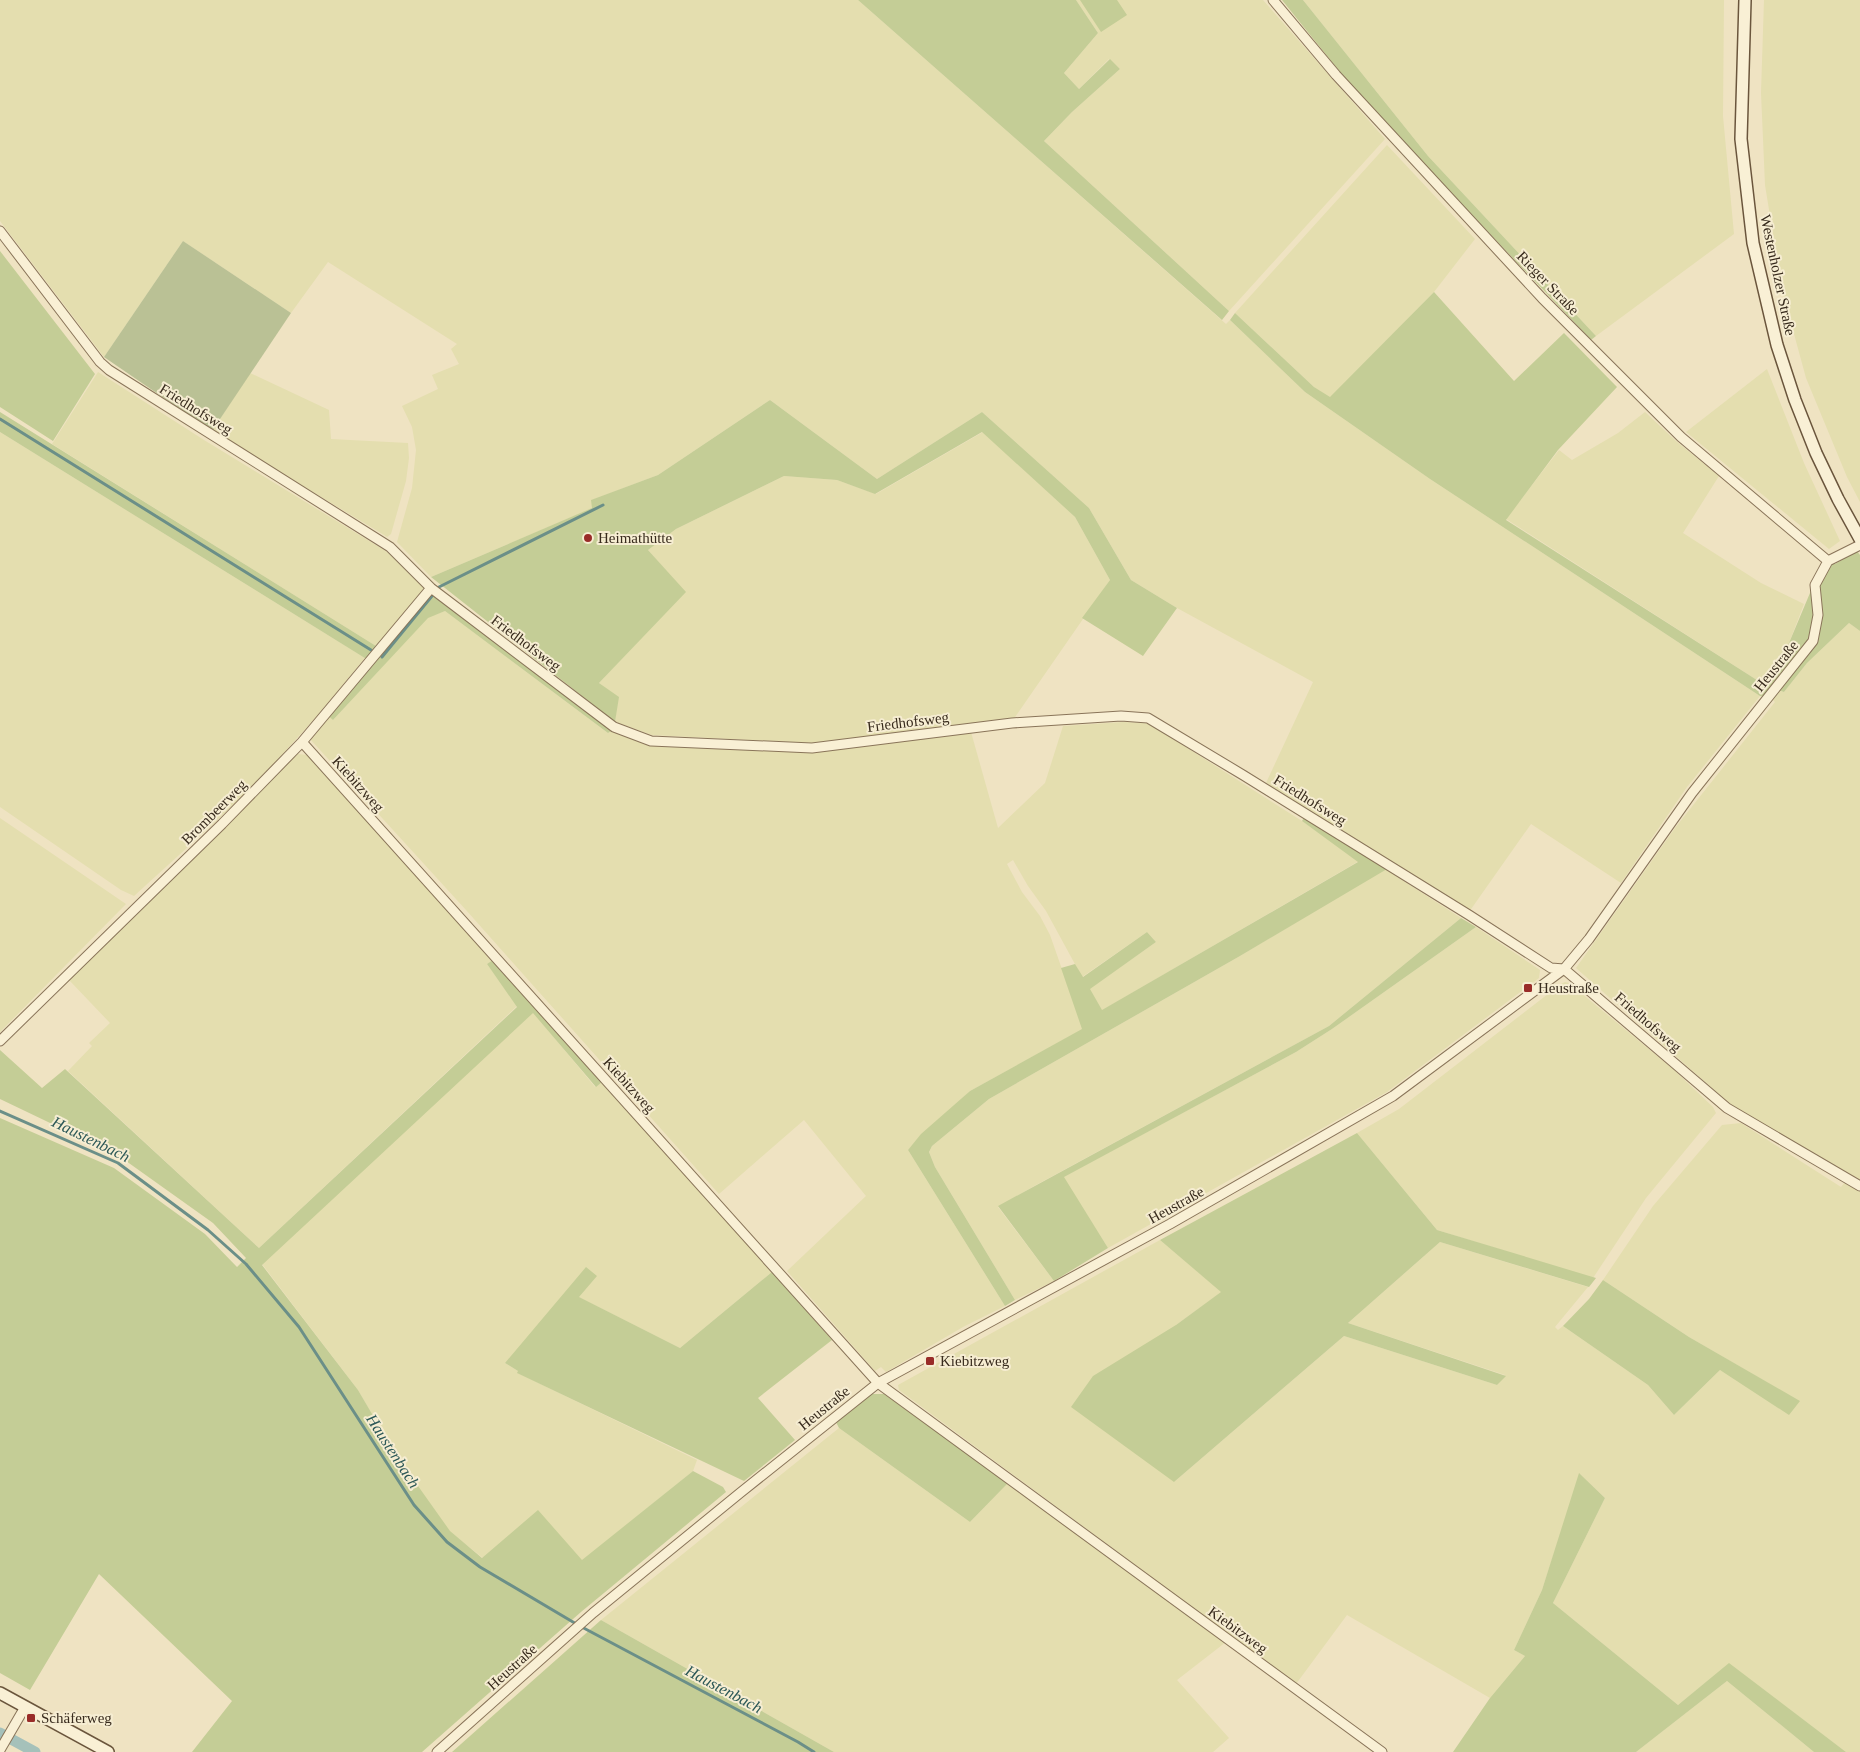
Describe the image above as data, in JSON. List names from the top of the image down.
{
  "streets": {
    "main road": ["Westenholzer Straße"],
    "street": [
      "Rieger Straße",
      "Friedhofsweg",
      "Heustraße",
      "Kiebitzweg",
      "Brombeerweg"
    ]
  },
  "crossings": [
    ["Rieger Straße", "Heustraße"],
    ["Friedhofsweg", "Heustraße"],
    ["Friedhofsweg", "Brombeerweg"],
    ["Heustraße", "Kiebitzweg"],
    ["Kiebitzweg", "Brombeerweg"]
  ],
  "water": ["Haustenbach"],
  "places": {
    "other": ["Heimathütte"],
    "transit": ["Heustraße", "Kiebitzweg", "Schäferweg"]
  }
}
